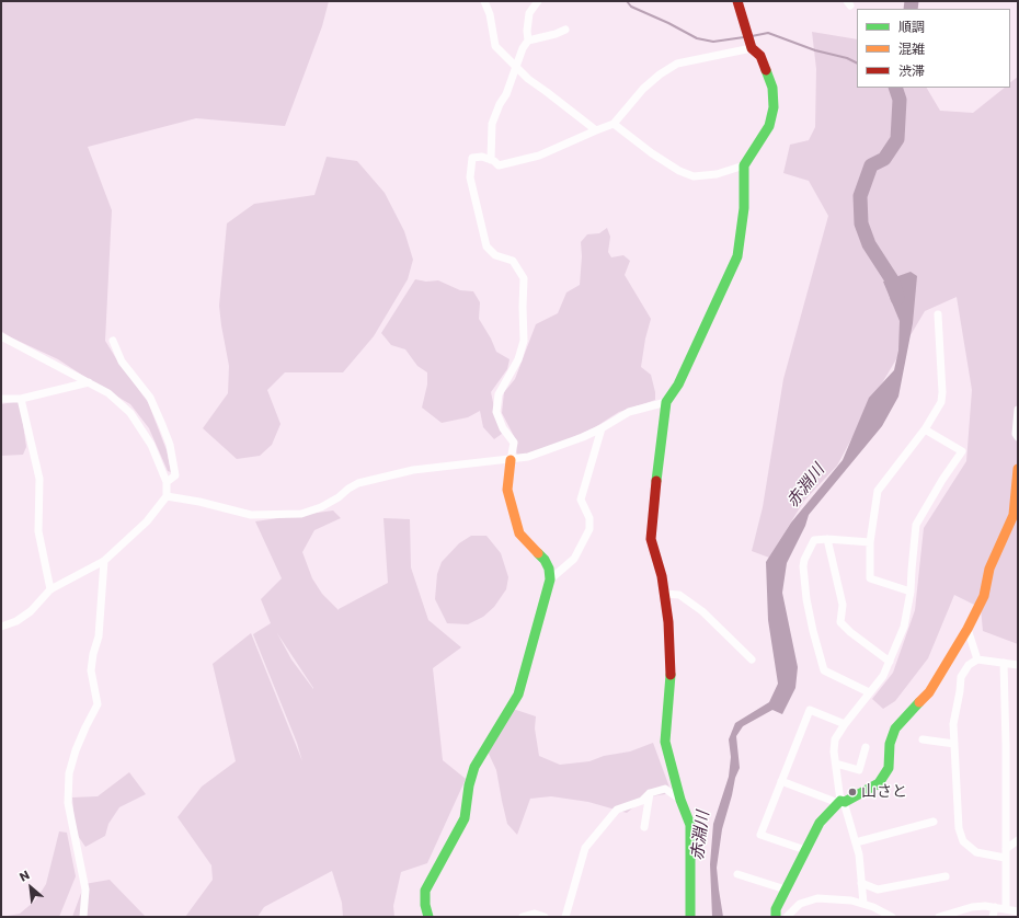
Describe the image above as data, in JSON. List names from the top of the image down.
{
  "water": ["赤淵川"],
  "places": ["山さと"],
  "legend": ["順調", "混雑", "渋滞"],
  "north": "top left"
}
